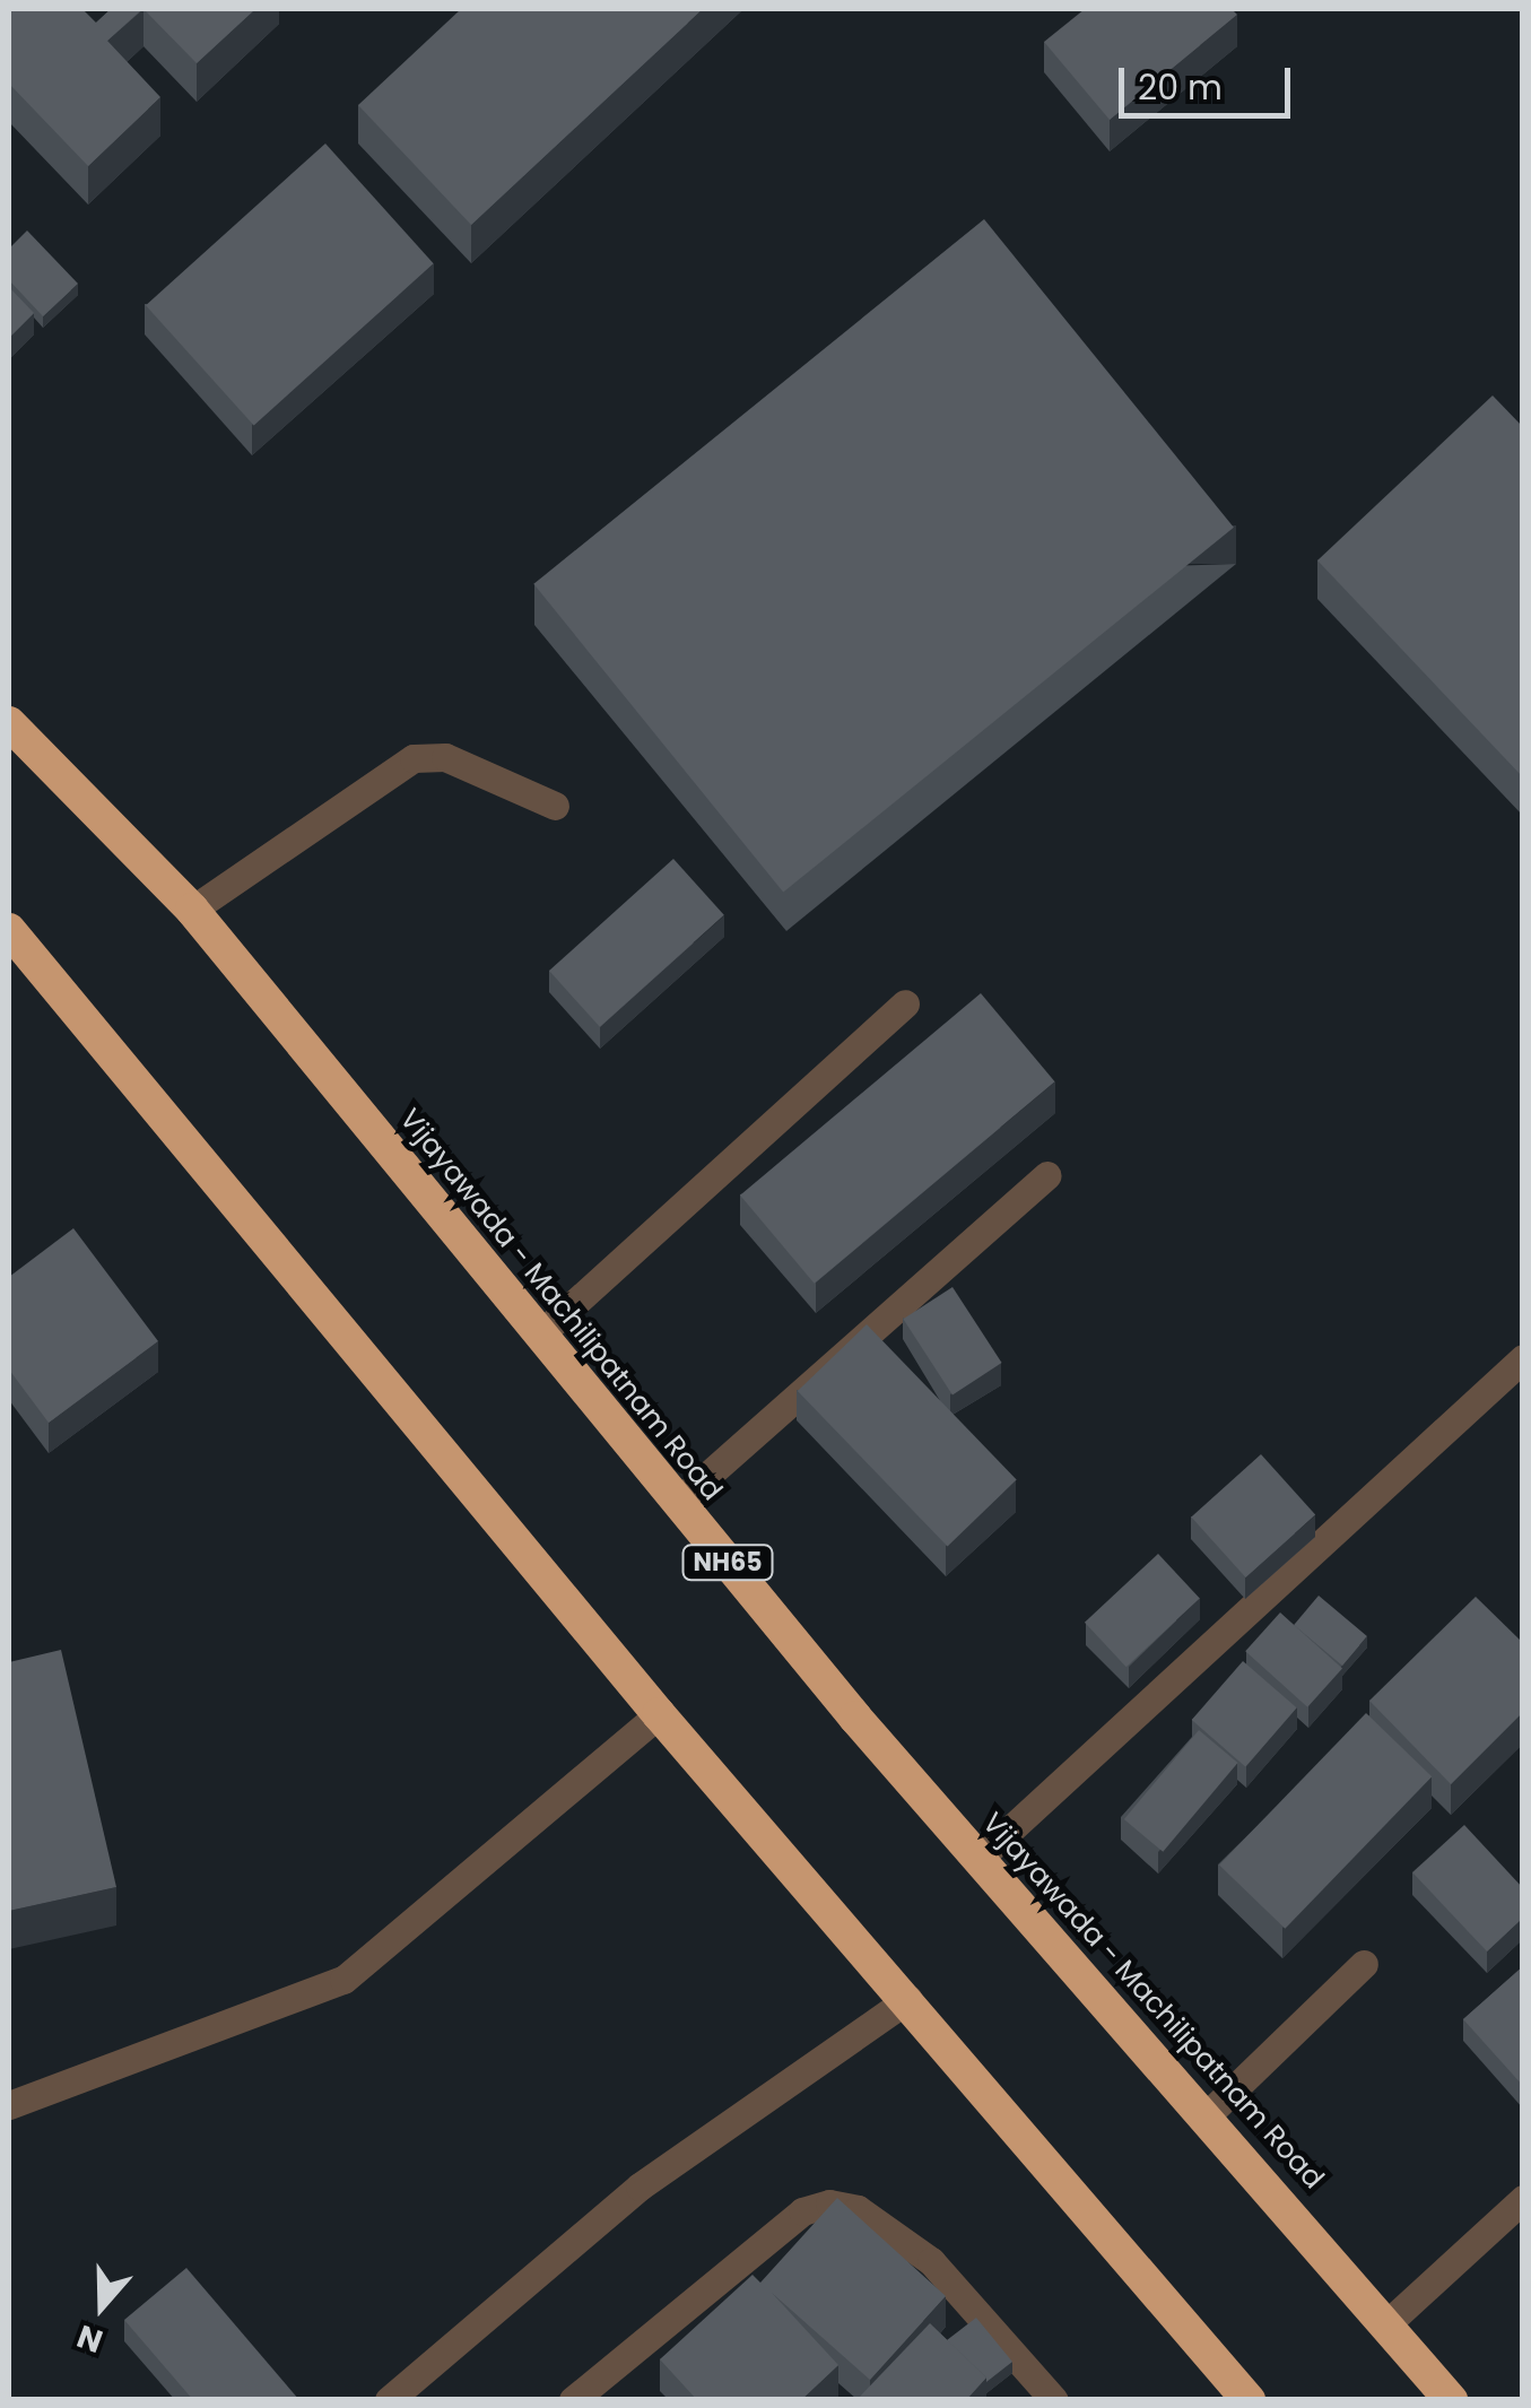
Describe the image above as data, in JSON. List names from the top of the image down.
{
  "streets": {
    "highway": ["Vijayawada - Machilipatnam Road", "NH65"]
  },
  "scale_bar": "20 m",
  "north": "bottom"
}
